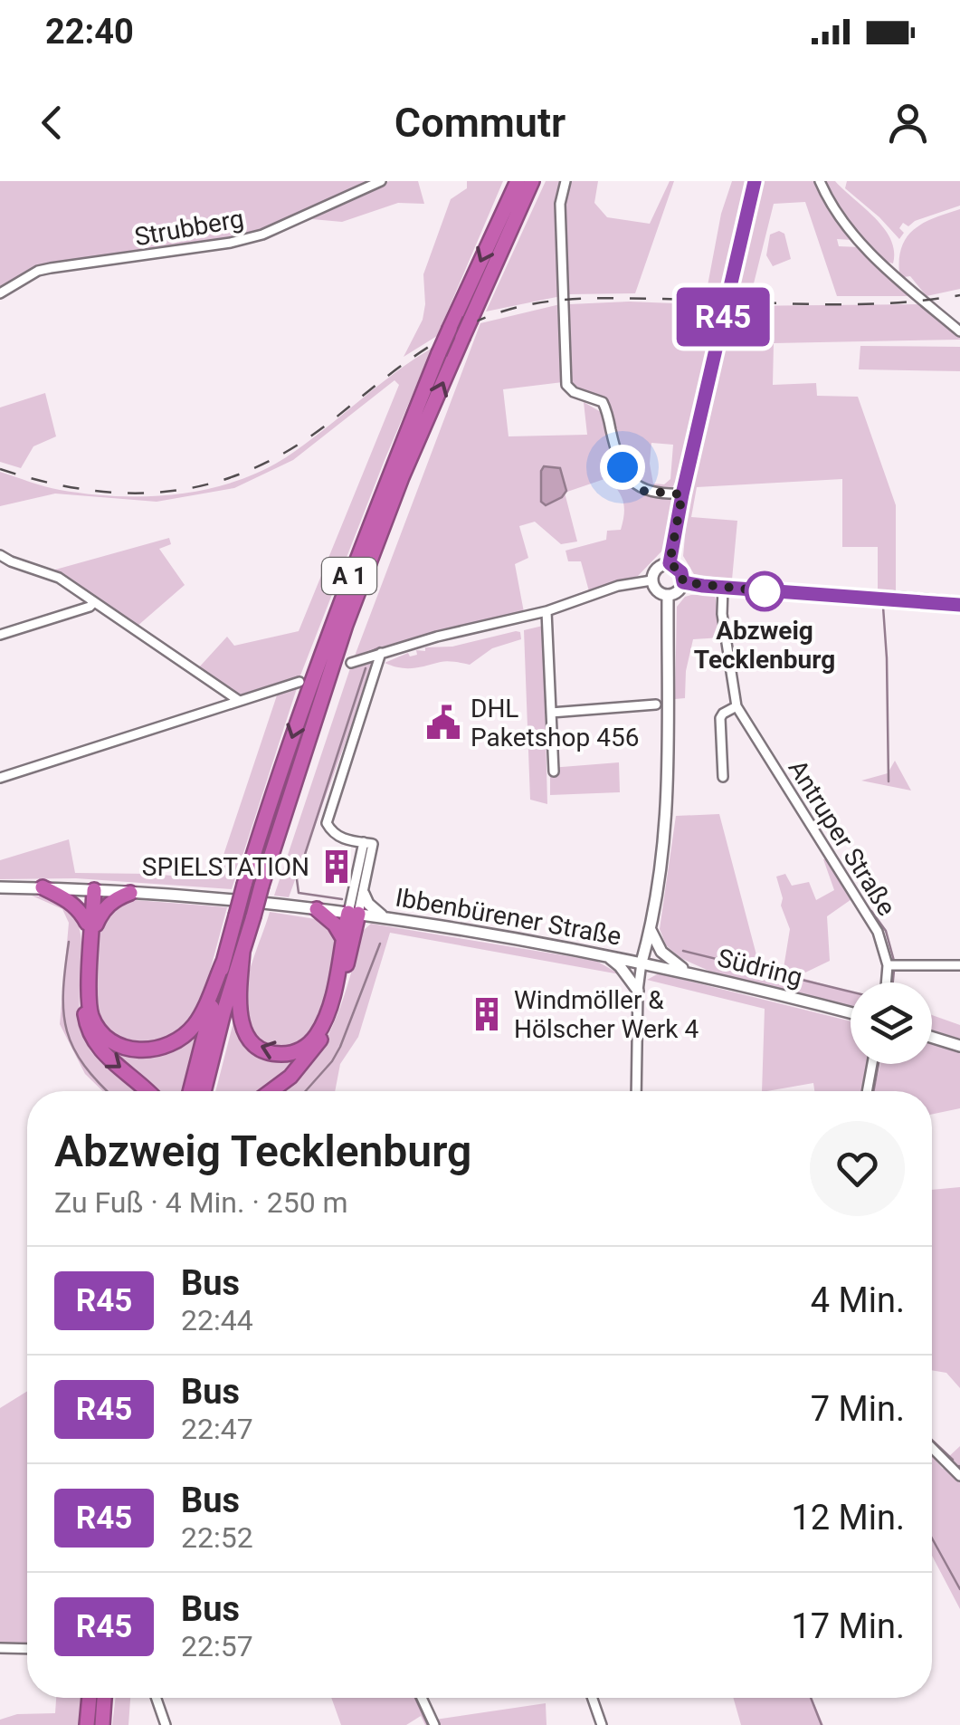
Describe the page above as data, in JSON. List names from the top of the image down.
{
  "streets": {
    "highway": ["A 1"],
    "main road": ["Ibbenbürener Straße", "Südring"],
    "street": ["Strubberg", "Antruper Straße"]
  },
  "crossings": [
    ["Ibbenbürener Straße", "Südring"]
  ],
  "places": {
    "other": ["Abzweig Tecklenburg"],
    "public building": ["DHL Paketshop 456"],
    "building": ["SPIELSTATION", "Windmöller & Hölscher Werk 4"]
  },
  "lines": ["bus line R45"],
  "page": {
    "status": "22:40",
    "header": "Commutr",
    "on_map": "R45",
    "heading": ["Abzweig Tecklenburg", "Zu Fuß · 4 Min. · 250 m"],
    "list": [
      {
        "mark": "R45",
        "name": "Bus",
        "note": "22:44",
        "value": "4 Min."
      },
      {
        "mark": "R45",
        "name": "Bus",
        "note": "22:47",
        "value": "7 Min."
      },
      {
        "mark": "R45",
        "name": "Bus",
        "note": "22:52",
        "value": "12 Min."
      },
      {
        "mark": "R45",
        "name": "Bus",
        "note": "22:57",
        "value": "17 Min."
      }
    ]
  }
}
